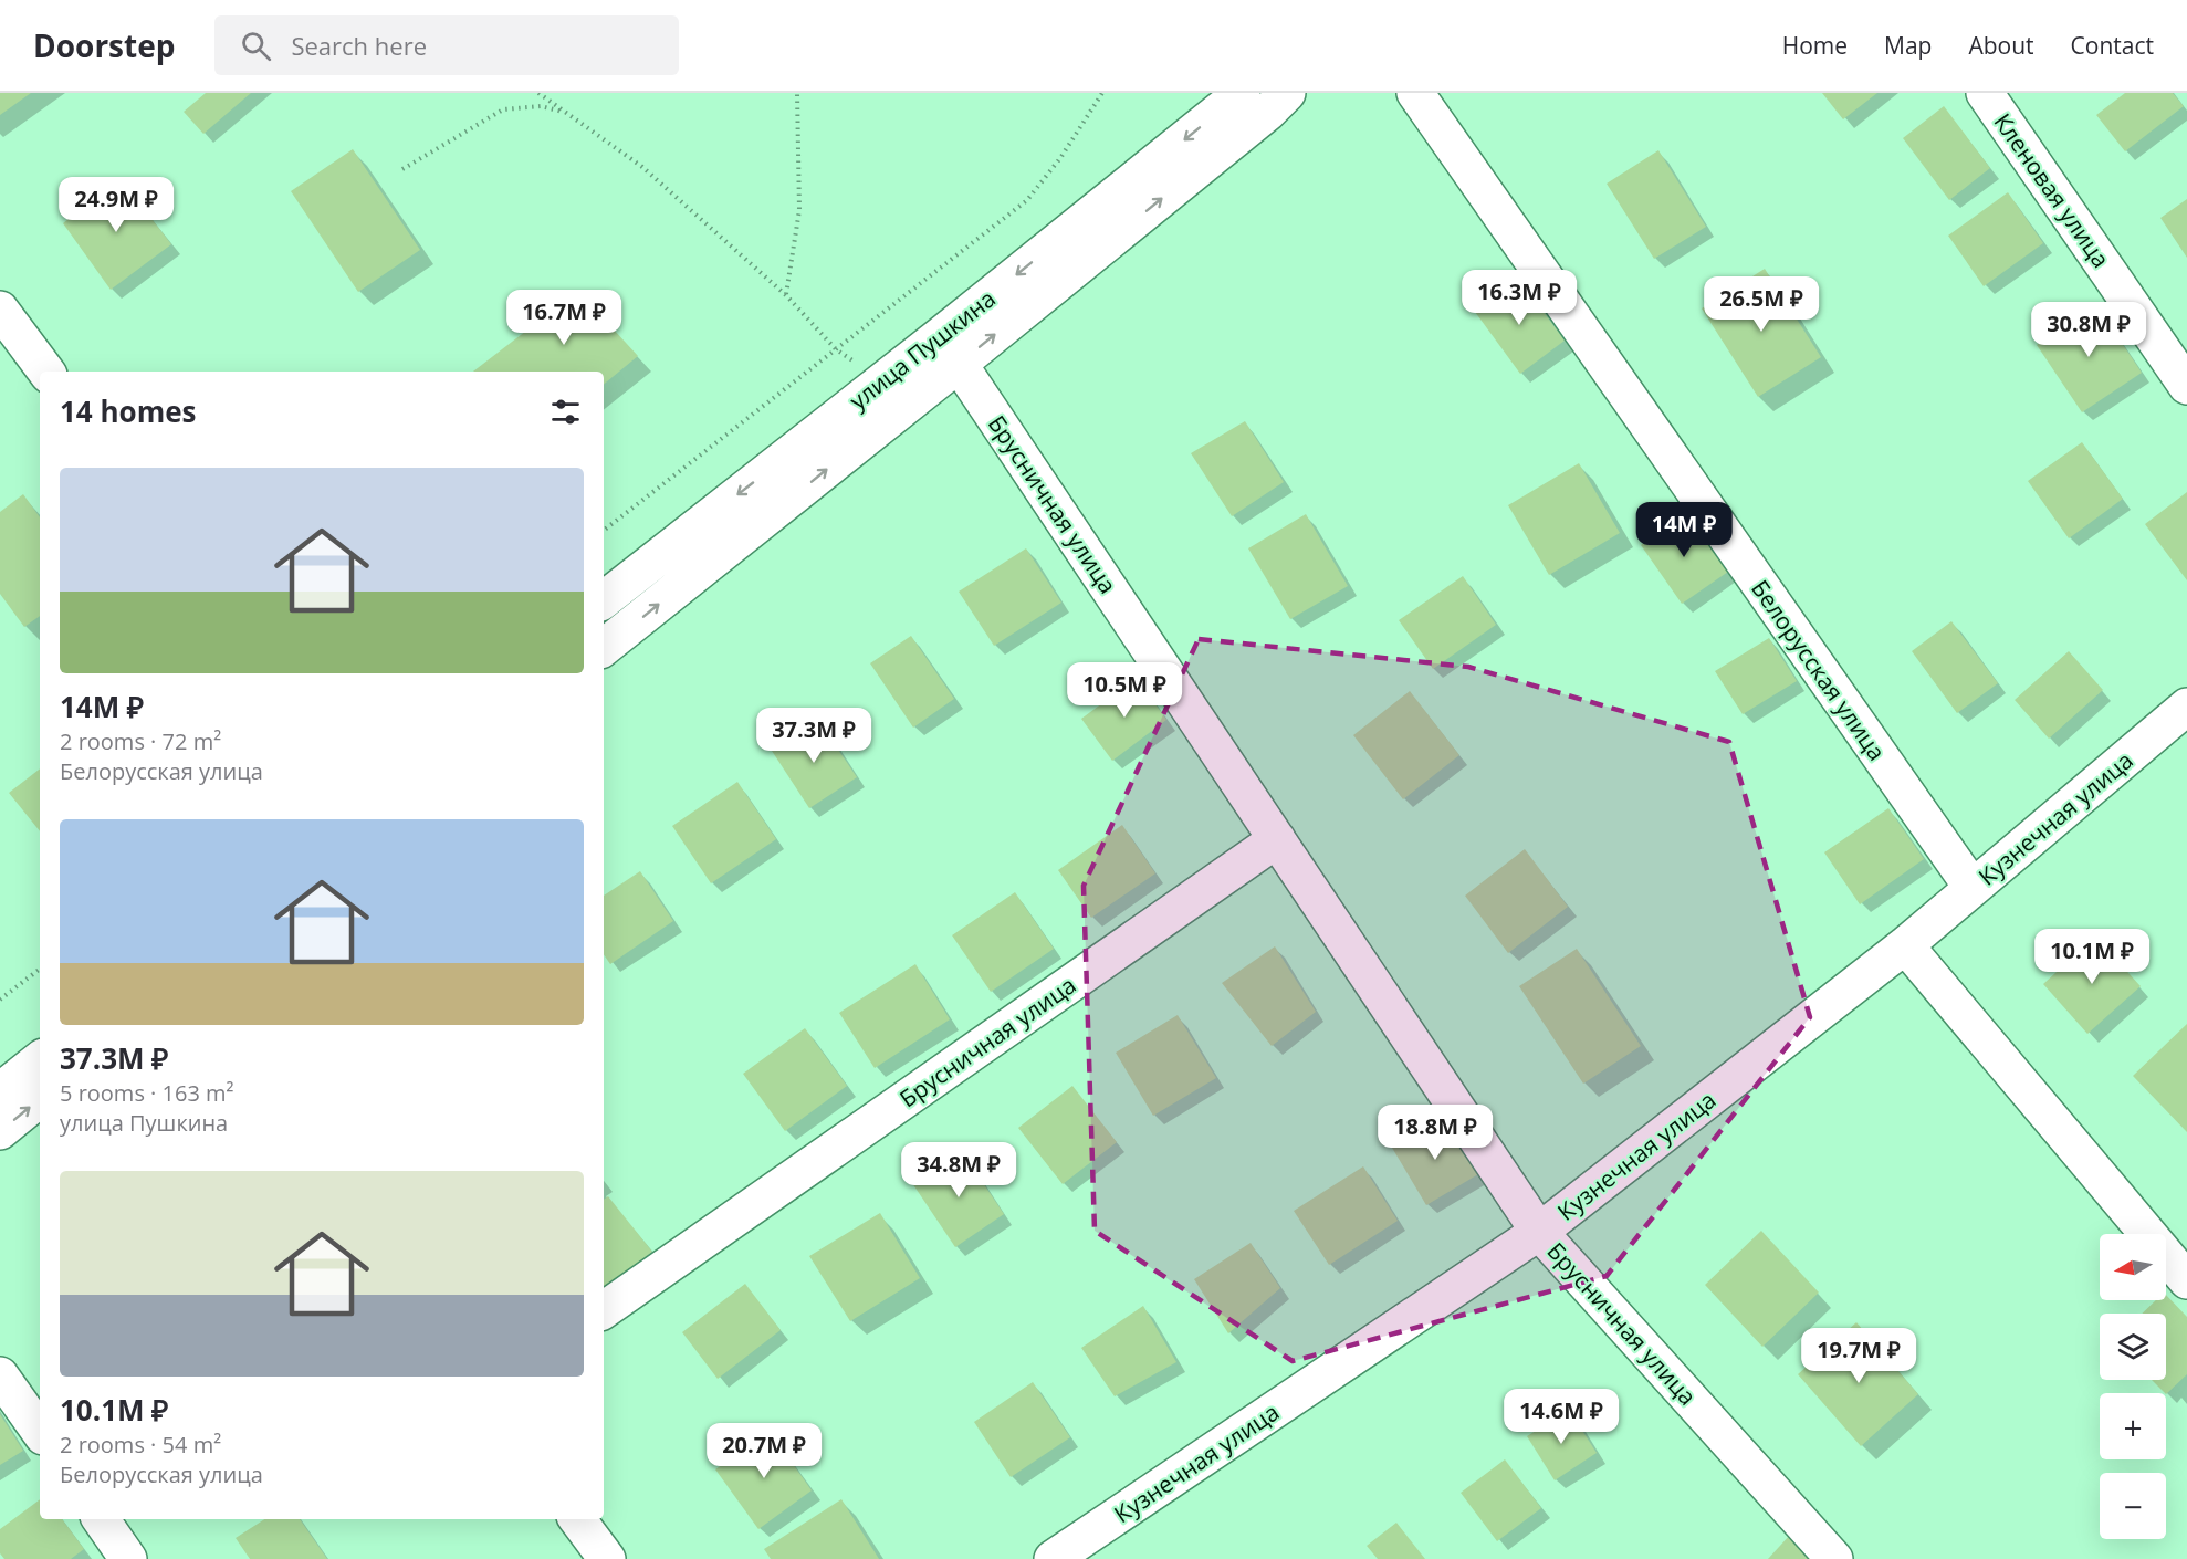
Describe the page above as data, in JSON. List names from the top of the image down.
{
  "streets": {
    "street": [
      "Кленовая улица",
      "улица Пушкина",
      "Брусничная улица",
      "Белорусская улица",
      "Кузнечная улица"
    ]
  },
  "crossings": [
    ["улица Пушкина", "Брусничная улица"],
    ["Брусничная улица", "Кузнечная улица"],
    ["Белорусская улица", "Кузнечная улица"]
  ],
  "north": "left",
  "page": {
    "header": "Doorstep",
    "search": "Search here",
    "nav": [
      "Home",
      "Map",
      "About",
      "Contact"
    ],
    "price": [
      "24.9M ₽",
      "16.3M ₽",
      "26.5M ₽",
      "16.7M ₽",
      "30.8M ₽",
      "14M ₽",
      "10.5M ₽",
      "37.3M ₽",
      "10.1M ₽",
      "18.8M ₽",
      "34.8M ₽",
      "19.7M ₽",
      "14.6M ₽",
      "20.7M ₽"
    ],
    "heading": "14 homes",
    "list": [
      {
        "name": "14M ₽",
        "note": "2 rooms · 72 m² · Белорусская улица"
      },
      {
        "name": "37.3M ₽",
        "note": "5 rooms · 163 m² · улица Пушкина"
      },
      {
        "name": "10.1M ₽",
        "note": "2 rooms · 54 m² · Белорусская улица"
      }
    ],
    "map_buttons": ["+", "−"]
  }
}
